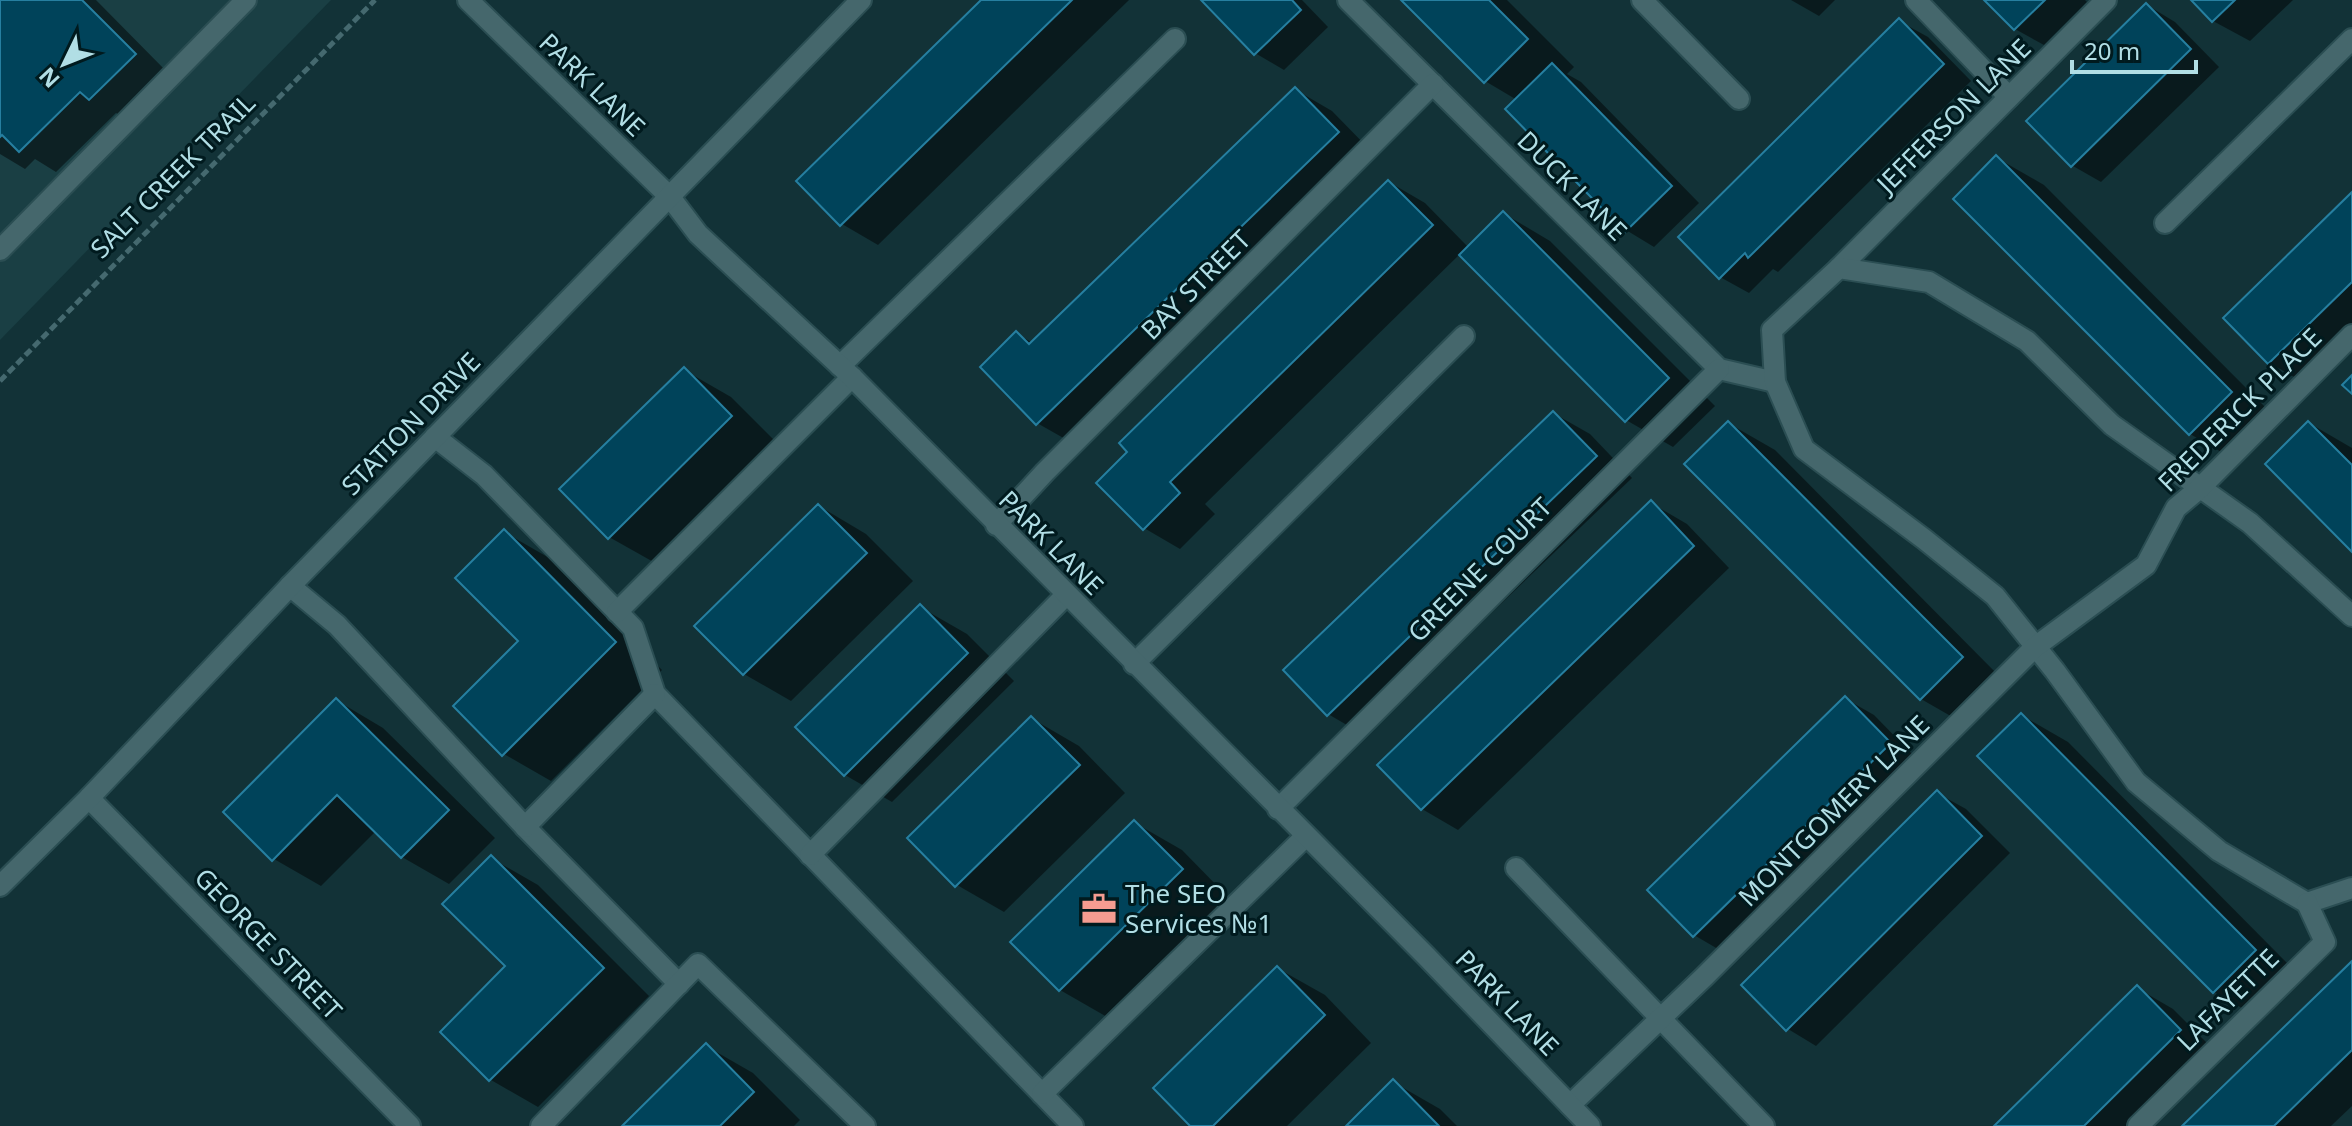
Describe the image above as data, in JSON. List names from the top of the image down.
{
  "streets": {
    "street": [
      "PARK LANE",
      "JEFFERSON LANE",
      "DUCK LANE",
      "BAY STREET",
      "FREDERICK PLACE",
      "STATION DRIVE",
      "GREENE COURT",
      "MONTGOMERY LANE",
      "GEORGE STREET",
      "LAFAYETTE"
    ],
    "path": ["SALT CREEK TRAIL"]
  },
  "crossings": [
    ["PARK LANE", "BAY STREET"],
    ["PARK LANE", "STATION DRIVE"],
    ["PARK LANE", "GREENE COURT"],
    ["PARK LANE", "MONTGOMERY LANE"],
    ["DUCK LANE", "BAY STREET"],
    ["DUCK LANE", "GREENE COURT"],
    ["FREDERICK PLACE", "MONTGOMERY LANE"],
    ["STATION DRIVE", "GEORGE STREET"]
  ],
  "places": {
    "office": ["The SEO Services №1"]
  },
  "scale_bar": "20 m",
  "north": "bottom left"
}
